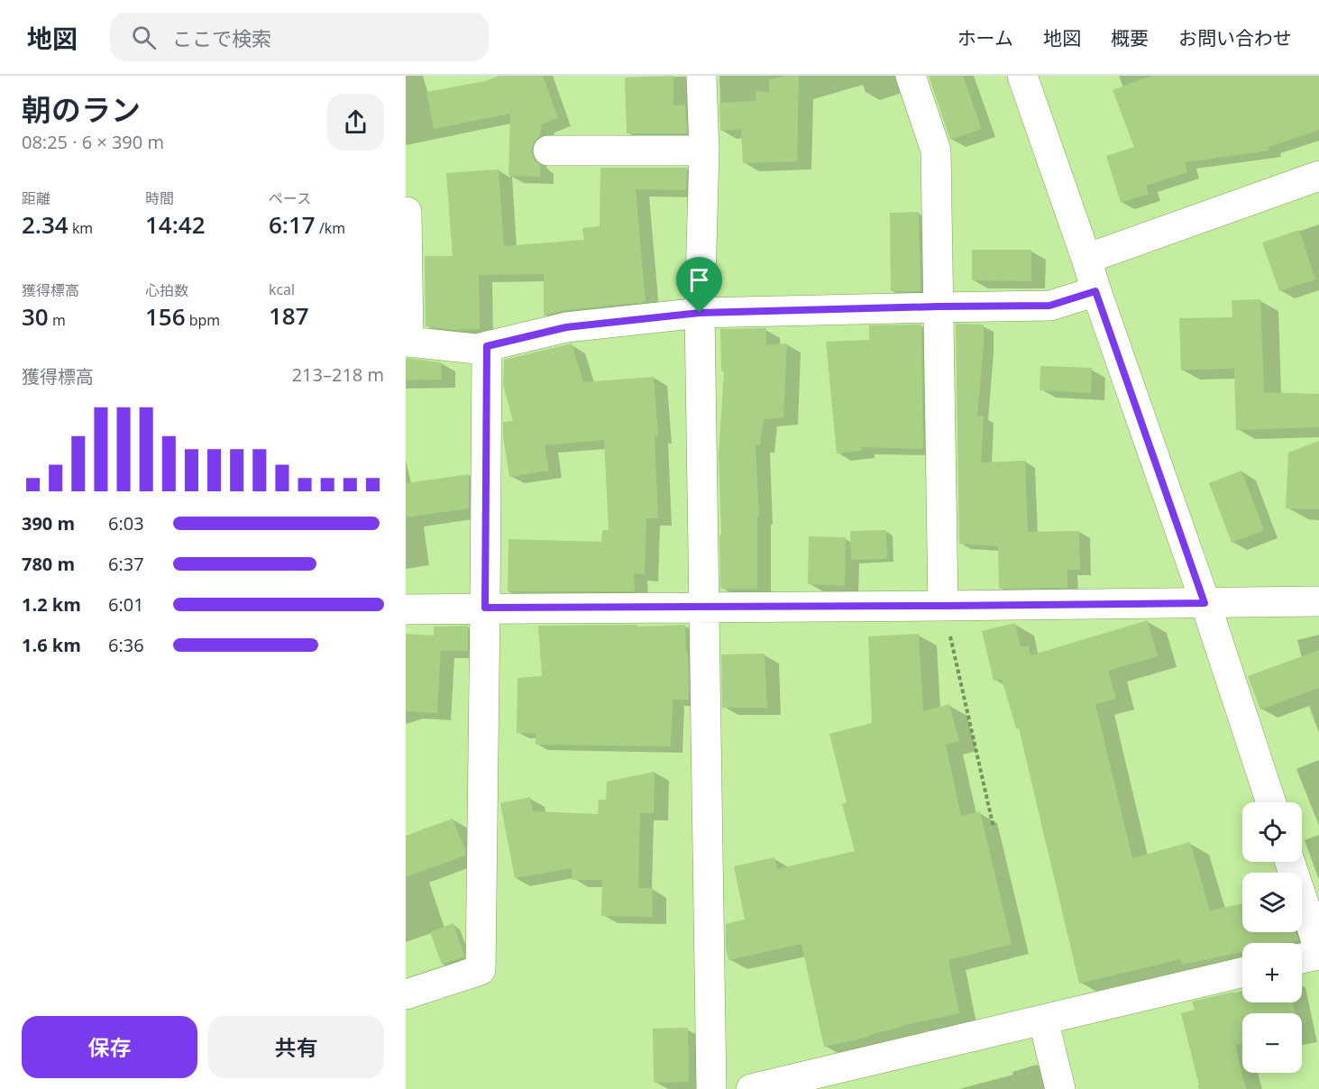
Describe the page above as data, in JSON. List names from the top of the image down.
{
  "page": {
    "header": "地図",
    "search": "ここで検索",
    "nav": [
      "ホーム",
      "地図",
      "概要",
      "お問い合わせ"
    ],
    "heading": ["朝のラン", "08:25 · 6 × 390 m"],
    "stats": [
      ["距離", "2.34 km"],
      ["時間", "14:42"],
      ["ペース", "6:17 /km"],
      ["獲得標高", "30 m"],
      ["心拍数", "156 bpm"],
      ["kcal", "187"]
    ],
    "chart": ["獲得標高", "213–218 m"],
    "list": [
      {
        "name": "390 m",
        "note": "6:03"
      },
      {
        "name": "780 m",
        "note": "6:37"
      },
      {
        "name": "1.2 km",
        "note": "6:01"
      },
      {
        "name": "1.6 km",
        "note": "6:36"
      }
    ],
    "map_buttons": ["+", "−"],
    "buttons": ["保存", "共有"]
  }
}
